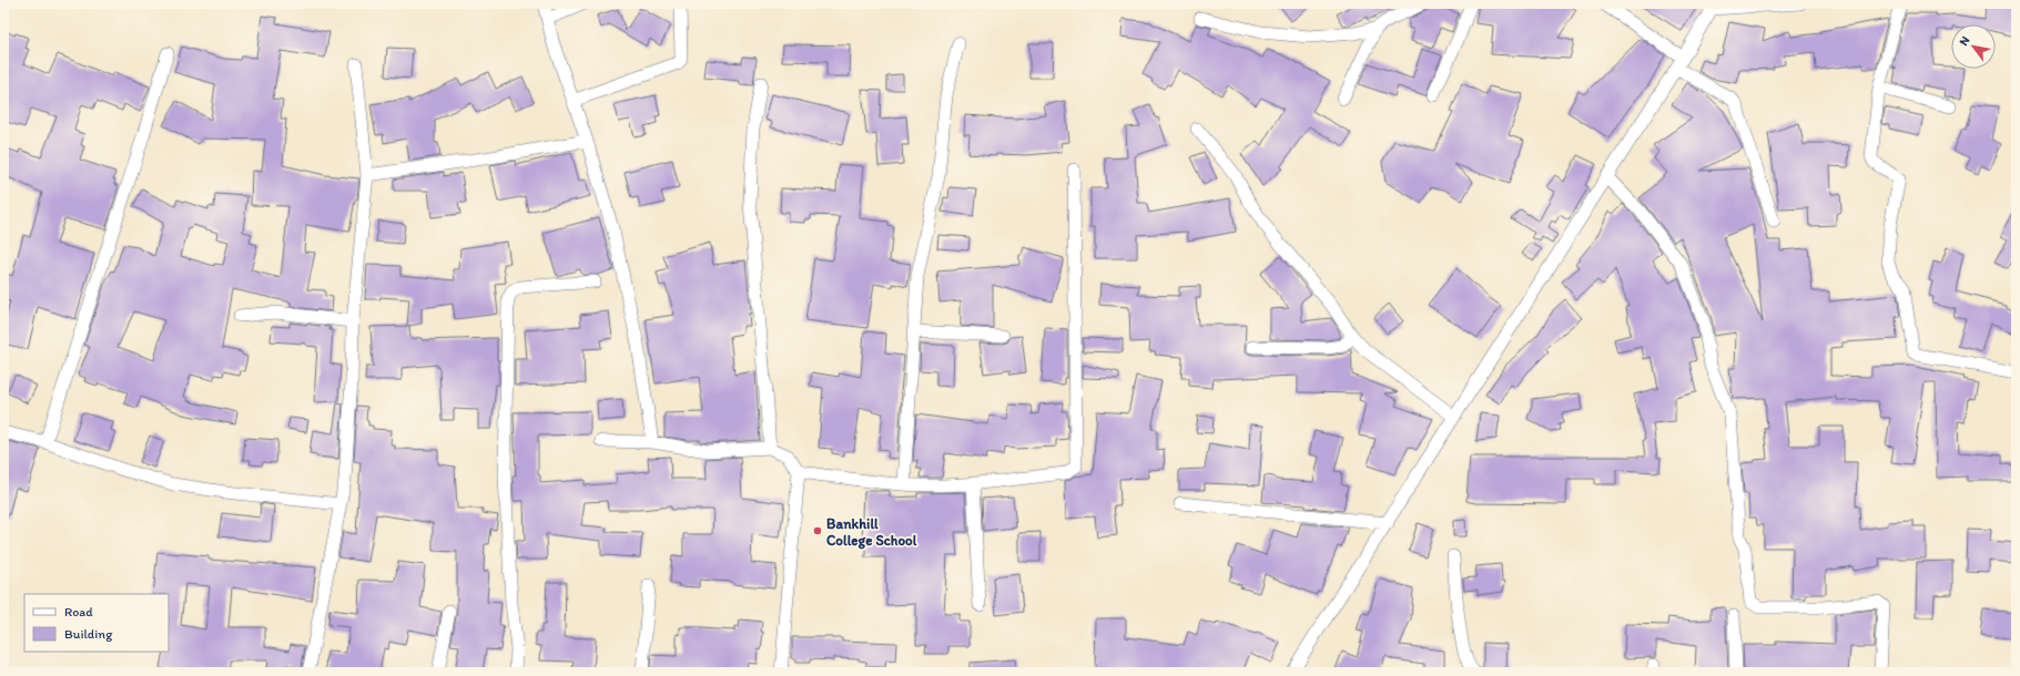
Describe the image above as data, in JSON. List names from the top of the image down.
{
  "places": ["Bankhill College School"],
  "legend": ["Road", "Building"],
  "north": "top left"
}
